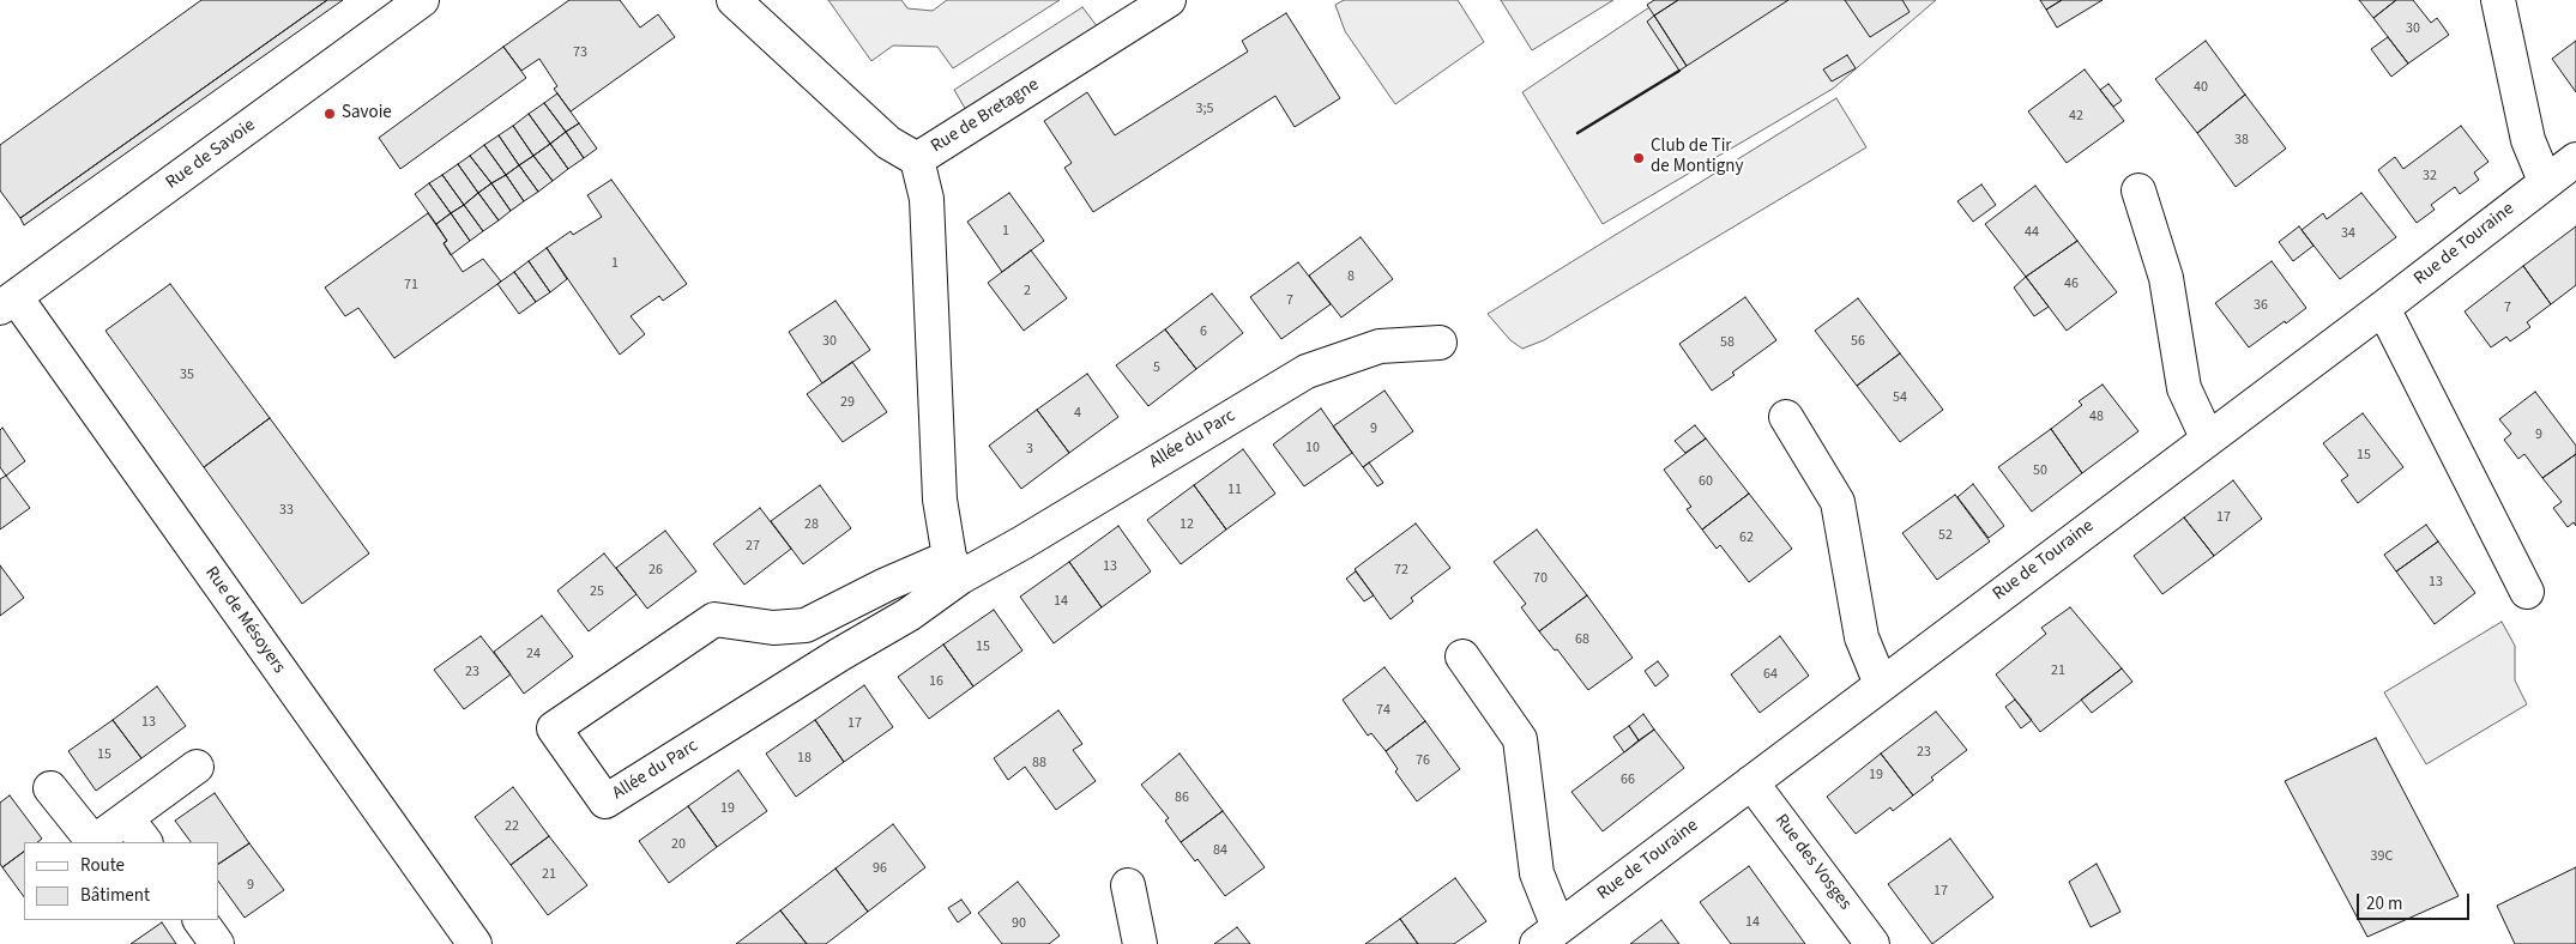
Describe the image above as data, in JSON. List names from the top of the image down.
{
  "streets": {
    "street": [
      "Rue de Bretagne",
      "Rue de Savoie",
      "Rue de Touraine",
      "Allée du Parc",
      "Rue de Mésoyers",
      "Rue des Vosges"
    ]
  },
  "crossings": [
    ["Rue de Savoie", "Rue de Mésoyers"],
    ["Rue de Touraine", "Rue des Vosges"]
  ],
  "places": ["Savoie", "Club de Tir de Montigny"],
  "house_numbers": [
    "30",
    "73",
    "40",
    "3;5",
    "42",
    "38",
    "32",
    "1",
    "44",
    "34",
    "1",
    "8",
    "46",
    "71",
    "2",
    "7",
    "36",
    "7",
    "6",
    "30",
    "56",
    "58",
    "5",
    "35",
    "54",
    "29",
    "4",
    "48",
    "9",
    "9",
    "10",
    "3",
    "15",
    "50",
    "60",
    "11",
    "33",
    "17",
    "28",
    "12",
    "52",
    "62",
    "27",
    "13",
    "26",
    "72",
    "70",
    "13",
    "25",
    "14",
    "68",
    "15",
    "24",
    "21",
    "23",
    "64",
    "16",
    "74",
    "13",
    "17",
    "23",
    "15",
    "18",
    "76",
    "88",
    "19",
    "66",
    "86",
    "19",
    "22",
    "20",
    "84",
    "39C",
    "96",
    "21",
    "9",
    "17",
    "14",
    "90"
  ],
  "legend": ["Route", "Bâtiment"],
  "scale_bar": "20 m"
}
